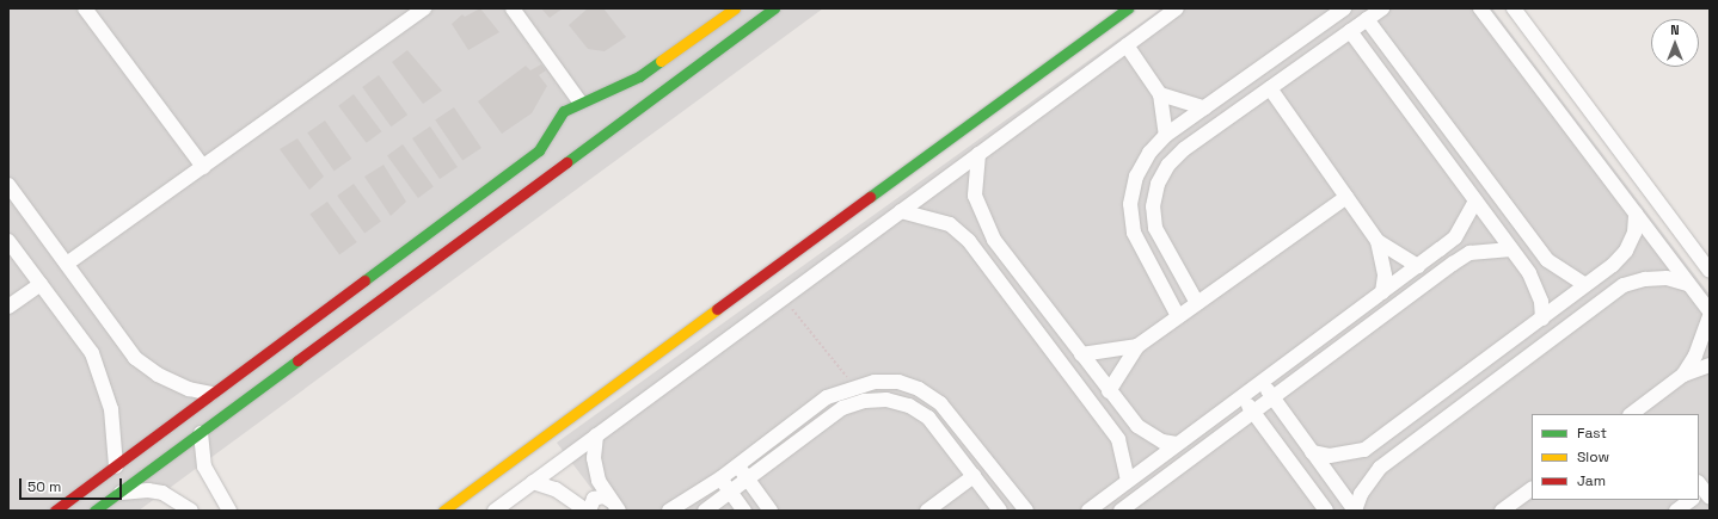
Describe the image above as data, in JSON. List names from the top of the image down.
{
  "legend": ["Fast", "Slow", "Jam"],
  "scale_bar": "50 m",
  "north": "top"
}
